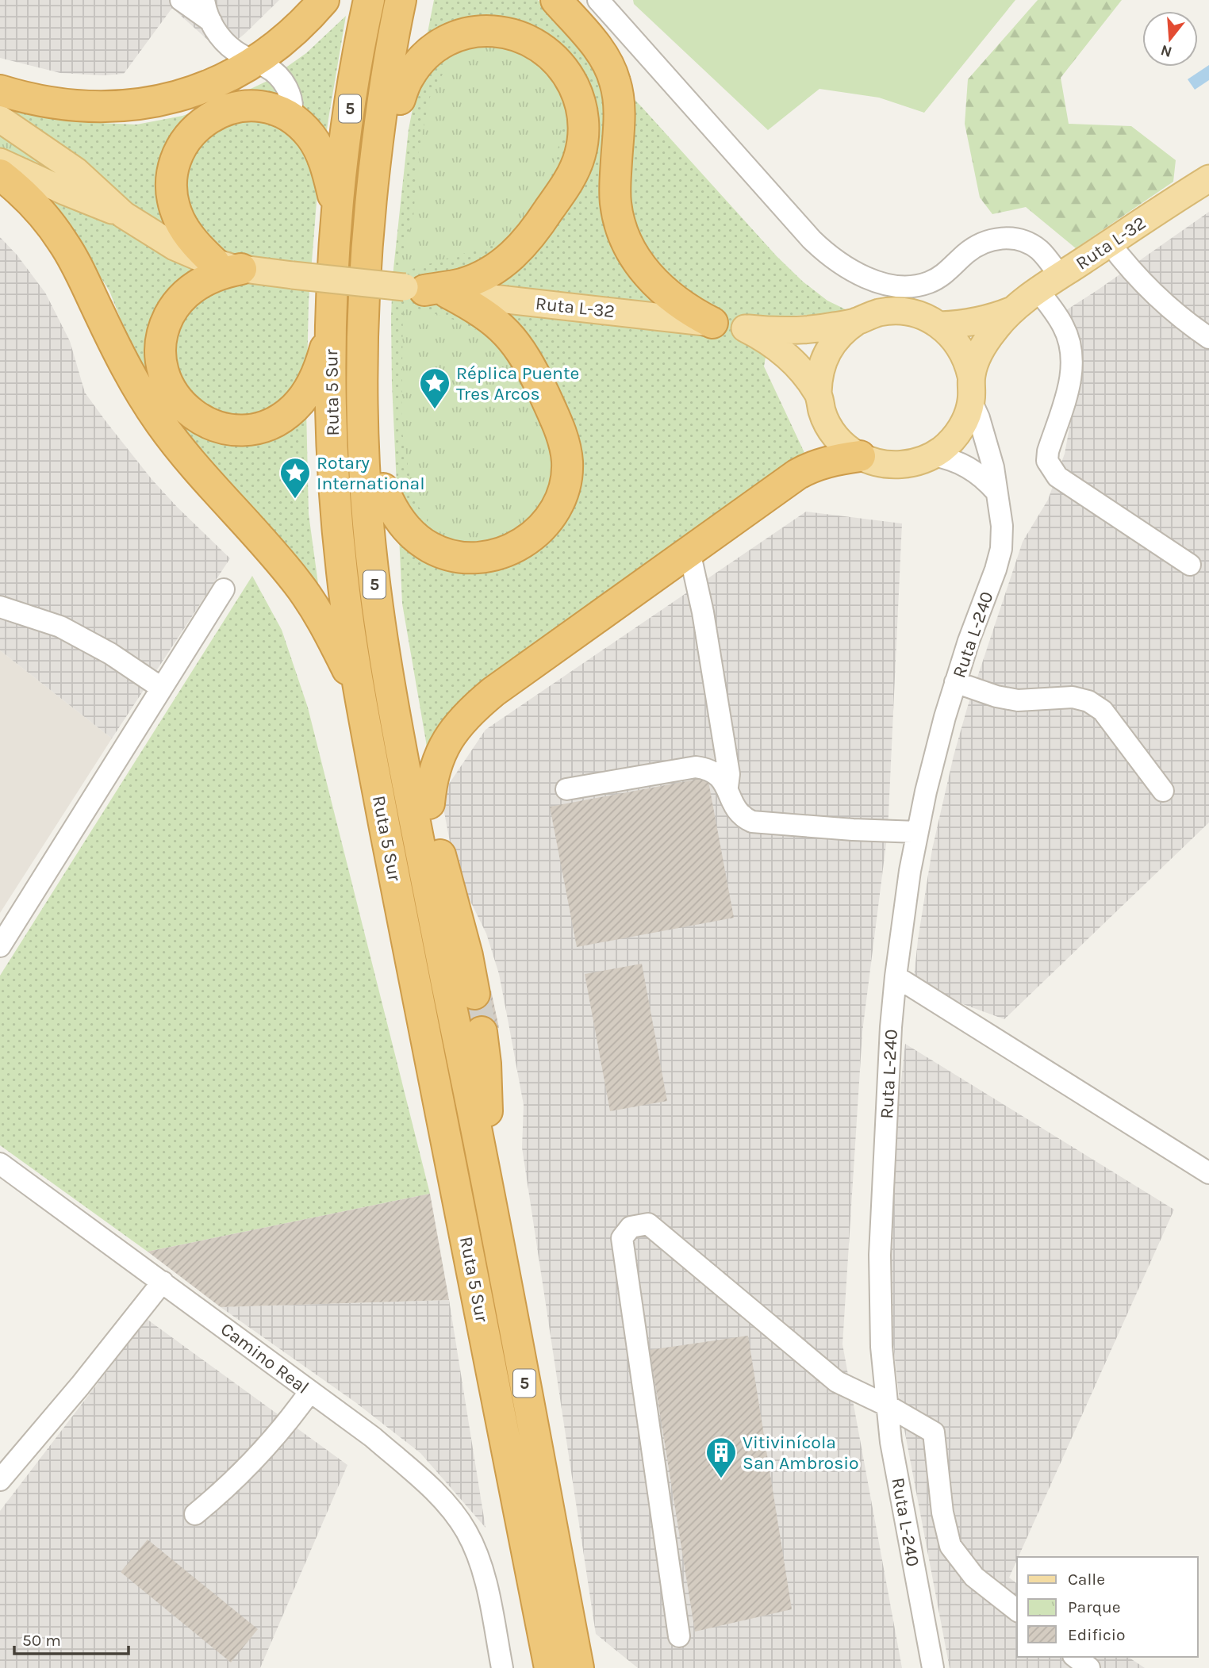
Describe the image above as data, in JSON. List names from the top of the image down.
{
  "streets": {
    "highway": ["5", "Ruta 5 Sur"],
    "main road": ["Ruta L-32"],
    "street": ["Ruta L-240", "Camino Real"]
  },
  "crossings": [
    ["Ruta L-32", "Ruta L-240"]
  ],
  "places": {
    "place": ["Réplica Puente Tres Arcos", "Rotary International"],
    "building": ["Vitivinícola San Ambrosio"]
  },
  "legend": ["Calle", "Parque", "Edificio"],
  "scale_bar": "50 m",
  "north": "bottom"
}
